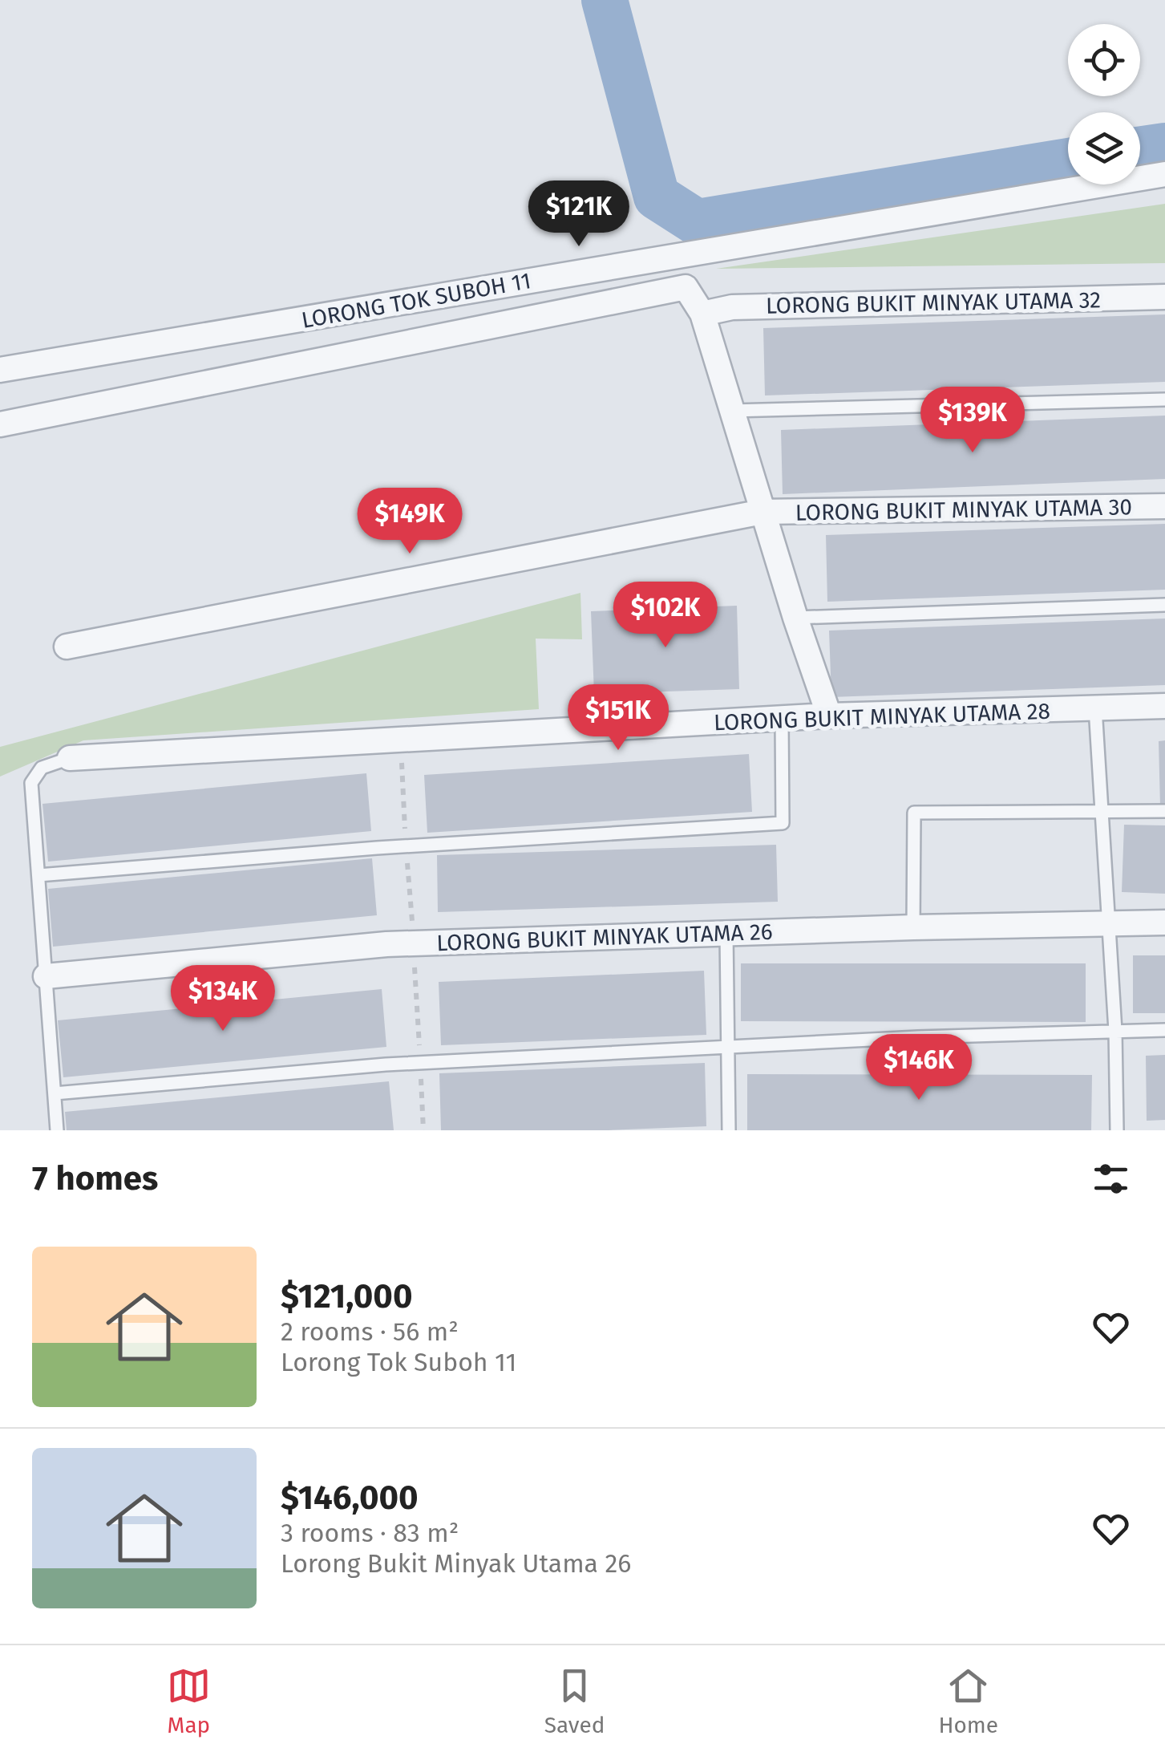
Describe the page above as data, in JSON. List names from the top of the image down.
{
  "streets": {
    "street": [
      "LORONG TOK SUBOH 11",
      "LORONG BUKIT MINYAK UTAMA 32",
      "LORONG BUKIT MINYAK UTAMA 30",
      "LORONG BUKIT MINYAK UTAMA 28",
      "LORONG BUKIT MINYAK UTAMA 26"
    ]
  },
  "page": {
    "price": [
      "$121K",
      "$139K",
      "$149K",
      "$102K",
      "$151K",
      "$134K",
      "$146K"
    ],
    "heading": "7 homes",
    "list": [
      {
        "name": "$121,000",
        "note": "2 rooms · 56 m² · Lorong Tok Suboh 11"
      },
      {
        "name": "$146,000",
        "note": "3 rooms · 83 m² · Lorong Bukit Minyak Utama 26"
      }
    ],
    "tabs": ["Map", "Saved", "Home"]
  }
}
